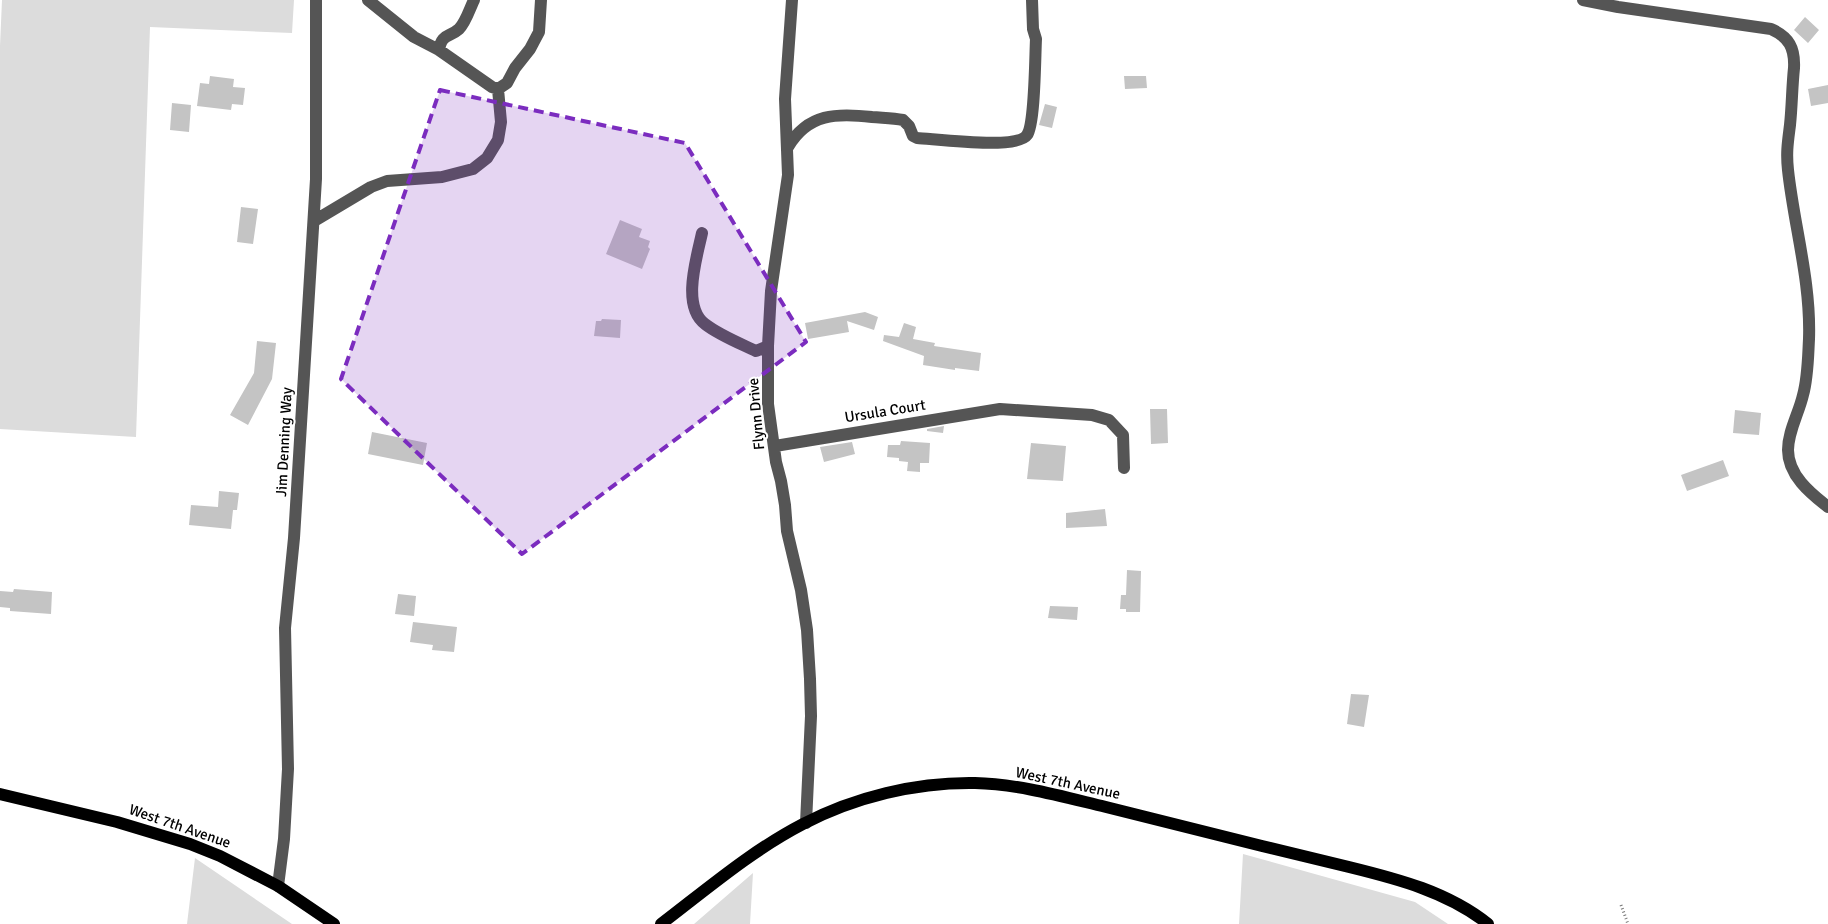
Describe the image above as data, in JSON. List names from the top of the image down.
{
  "streets": {
    "main road": ["West 7th Avenue"],
    "street": ["Ursula Court", "Flynn Drive", "Jim Denning Way"]
  },
  "crossings": [
    ["Ursula Court", "Flynn Drive"],
    ["Flynn Drive", "West 7th Avenue"],
    ["Jim Denning Way", "West 7th Avenue"]
  ]
}
